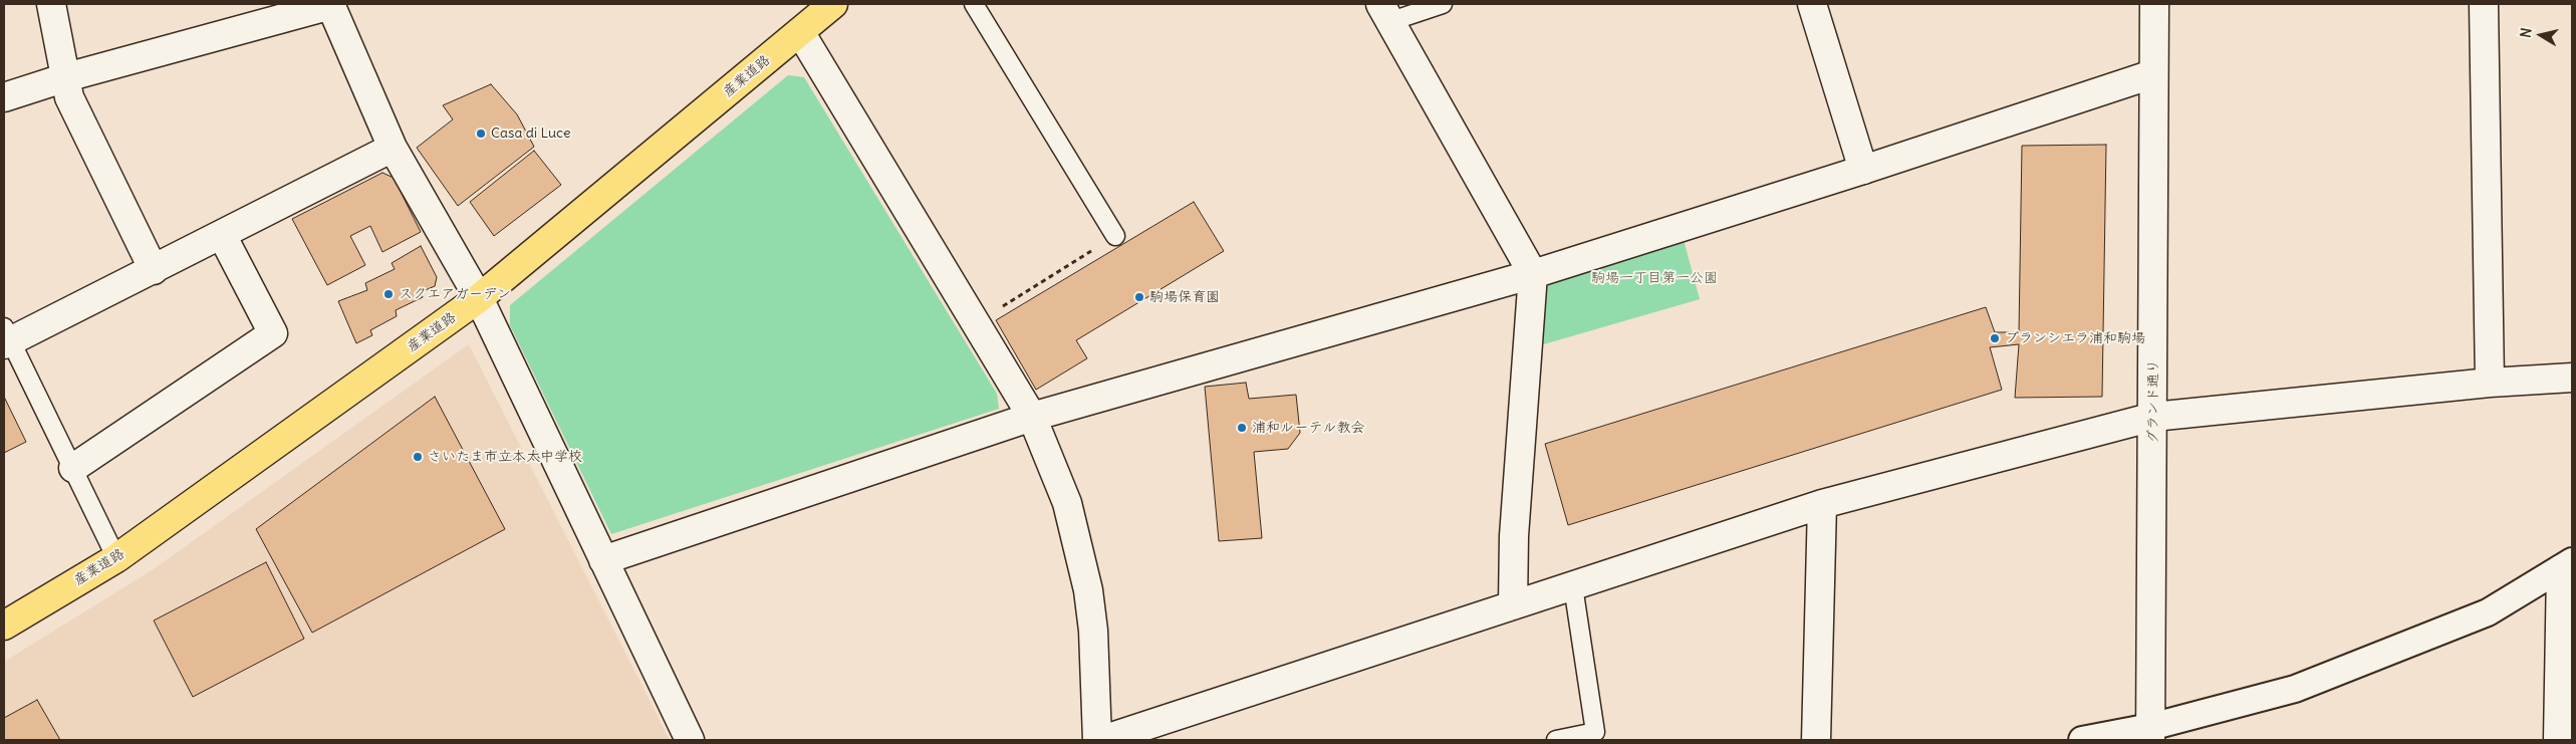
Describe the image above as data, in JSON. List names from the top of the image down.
{
  "streets": {
    "main road": ["産業道路"],
    "street": ["グランド通り"]
  },
  "parks": ["駒場一丁目第一公園"],
  "places": [
    "Casa di Luce",
    "スクエアガーデン",
    "駒場保育園",
    "ブランシエラ浦和駒場",
    "浦和ルーテル教会",
    "さいたま市立本太中学校"
  ],
  "north": "left"
}
